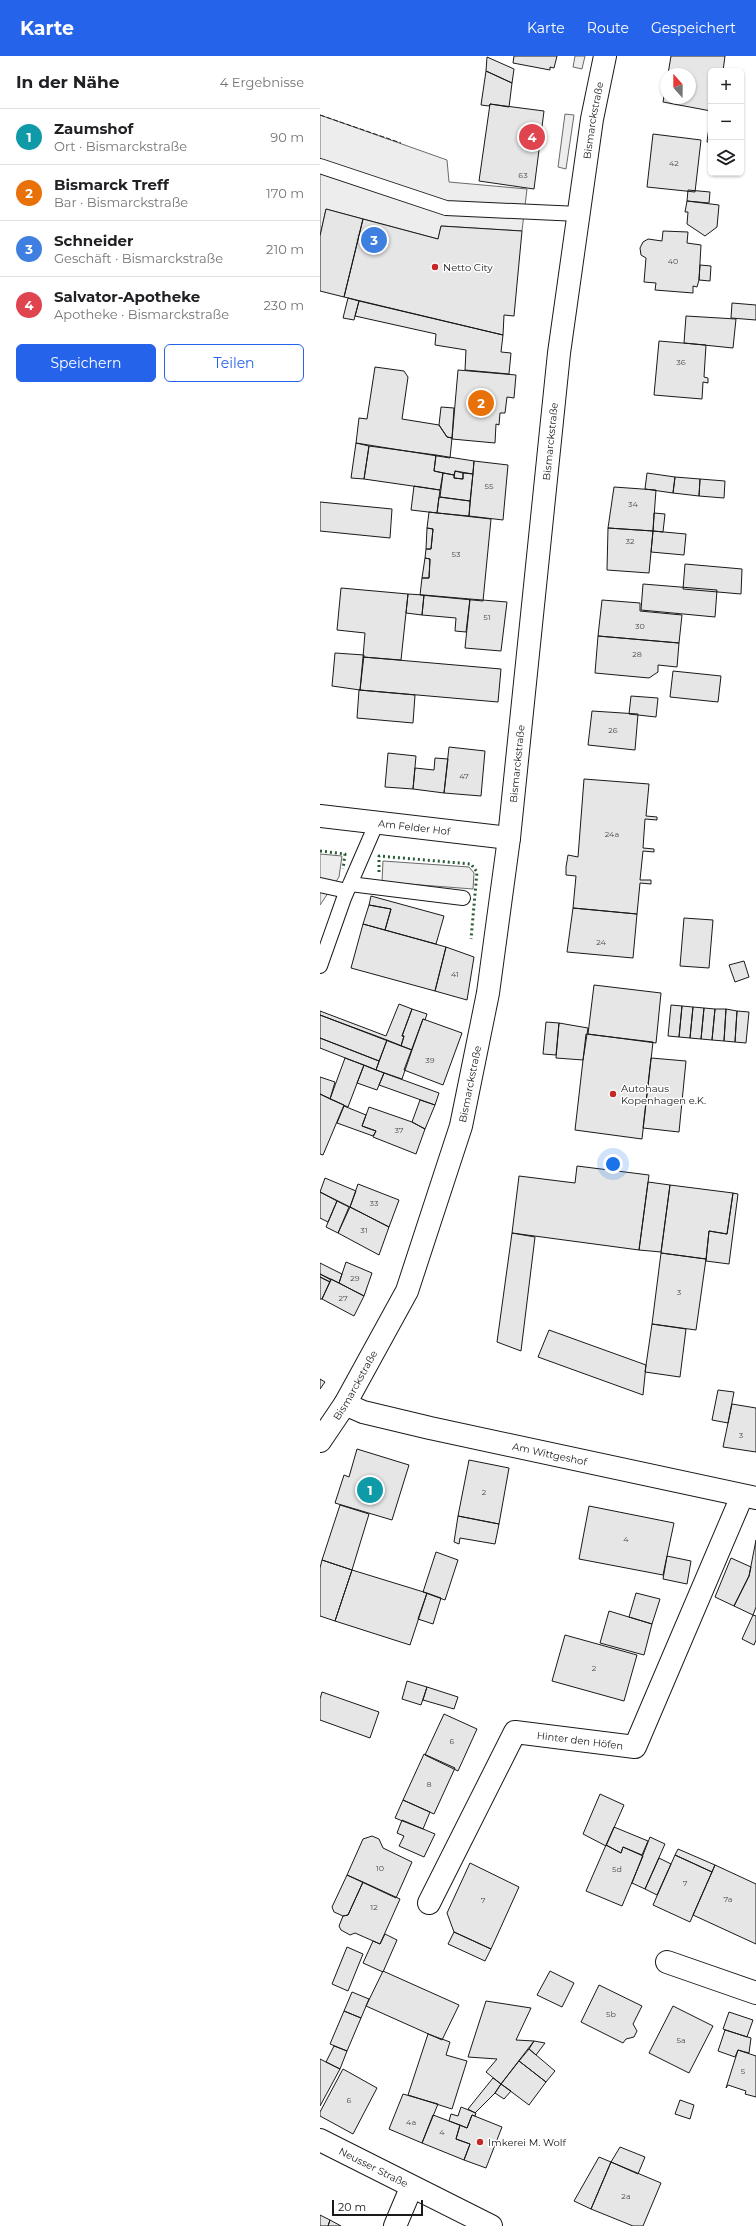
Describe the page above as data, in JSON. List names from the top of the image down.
{
  "streets": {
    "street": [
      "Bismarckstraße",
      "Am Felder Hof",
      "Am Wittgeshof",
      "Hinter den Höfen",
      "Neusser Straße"
    ]
  },
  "crossings": [
    ["Bismarckstraße", "Am Felder Hof"],
    ["Bismarckstraße", "Am Wittgeshof"],
    ["Am Wittgeshof", "Hinter den Höfen"]
  ],
  "places": ["Netto City", "Autohaus Kopenhagen e.K.", "Imkerei M. Wolf"],
  "house_numbers": [
    "42",
    "63",
    "40",
    "36",
    "55",
    "34",
    "32",
    "53",
    "51",
    "30",
    "28",
    "26",
    "47",
    "24a",
    "24",
    "41",
    "39",
    "37",
    "33",
    "31",
    "29",
    "3",
    "27",
    "3",
    "2",
    "4",
    "2",
    "6",
    "8",
    "10",
    "5d",
    "7",
    "7a",
    "7",
    "12",
    "5b",
    "5a",
    "5",
    "6",
    "4a",
    "4",
    "2a"
  ],
  "scale_bar": "20 m",
  "north": "top",
  "page": {
    "header": "Karte",
    "nav": ["Karte", "Route", "Gespeichert"],
    "heading": ["In der Nähe", "4 Ergebnisse"],
    "map_buttons": ["+", "−"],
    "list": [
      {
        "mark": "1",
        "name": "Zaumshof",
        "note": "Ort · Bismarckstraße",
        "value": "90 m"
      },
      {
        "mark": "2",
        "name": "Bismarck Treff",
        "note": "Bar · Bismarckstraße",
        "value": "170 m"
      },
      {
        "mark": "3",
        "name": "Schneider",
        "note": "Geschäft · Bismarckstraße",
        "value": "210 m"
      },
      {
        "mark": "4",
        "name": "Salvator-Apotheke",
        "note": "Apotheke · Bismarckstraße",
        "value": "230 m"
      }
    ],
    "pins": [
      "4",
      "3",
      "2",
      "1"
    ],
    "buttons": ["Speichern", "Teilen"],
    "scale": "20 m"
  }
}
